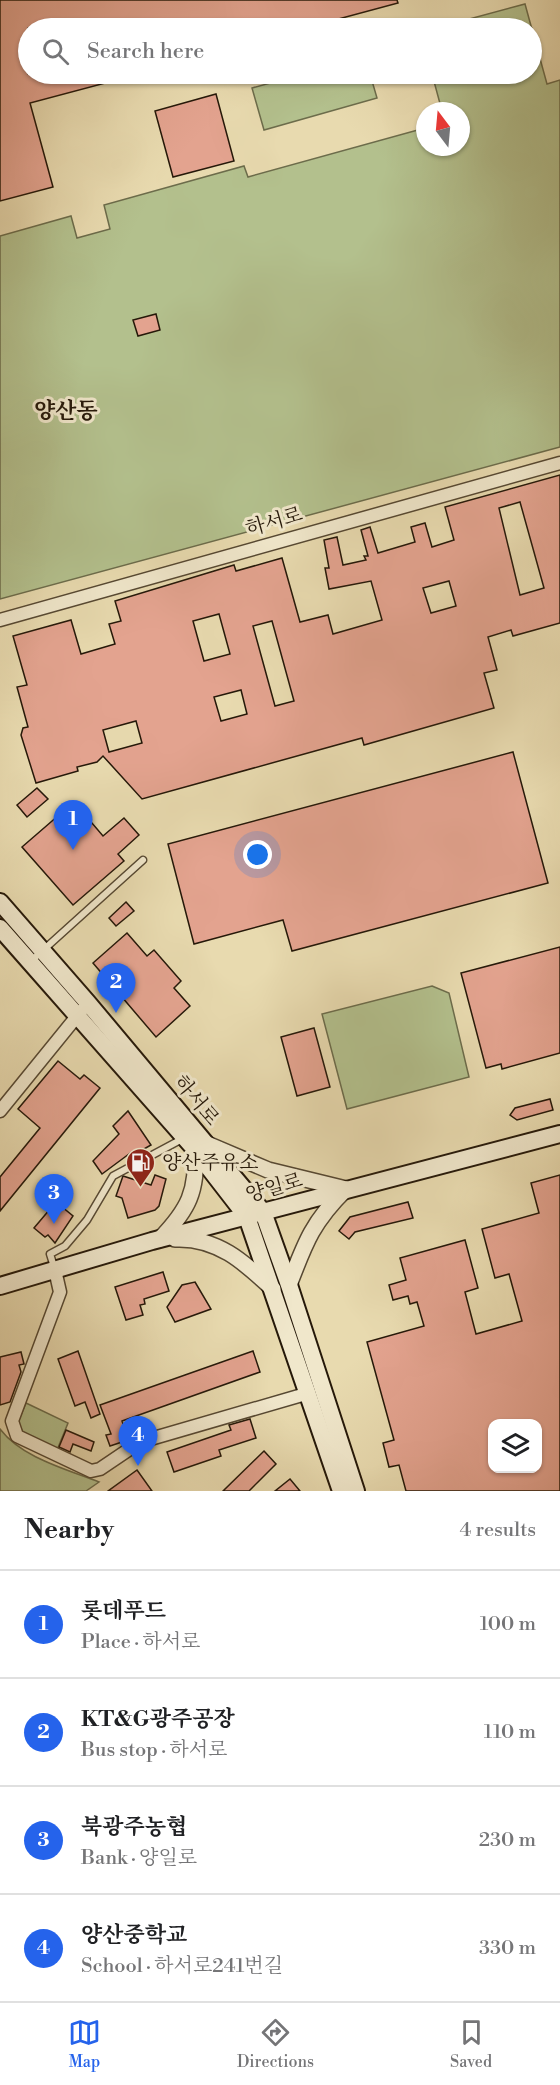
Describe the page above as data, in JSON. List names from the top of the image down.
{
  "streets": {
    "main road": ["하서로", "양일로"]
  },
  "crossings": [
    ["하서로", "양일로"]
  ],
  "districts": ["양산동"],
  "places": {
    "fuel station": ["양산주유소"]
  },
  "north": "top",
  "page": {
    "search": "Search here",
    "pins": [
      "1",
      "2",
      "3",
      "4"
    ],
    "heading": ["Nearby", "4 results"],
    "list": [
      {
        "mark": "1",
        "name": "롯데푸드",
        "note": "Place · 하서로",
        "value": "100 m"
      },
      {
        "mark": "2",
        "name": "KT&G광주공장",
        "note": "Bus stop · 하서로",
        "value": "110 m"
      },
      {
        "mark": "3",
        "name": "북광주농협",
        "note": "Bank · 양일로",
        "value": "230 m"
      },
      {
        "mark": "4",
        "name": "양산중학교",
        "note": "School · 하서로241번길",
        "value": "330 m"
      }
    ],
    "nav": ["Map", "Directions", "Saved"]
  }
}
